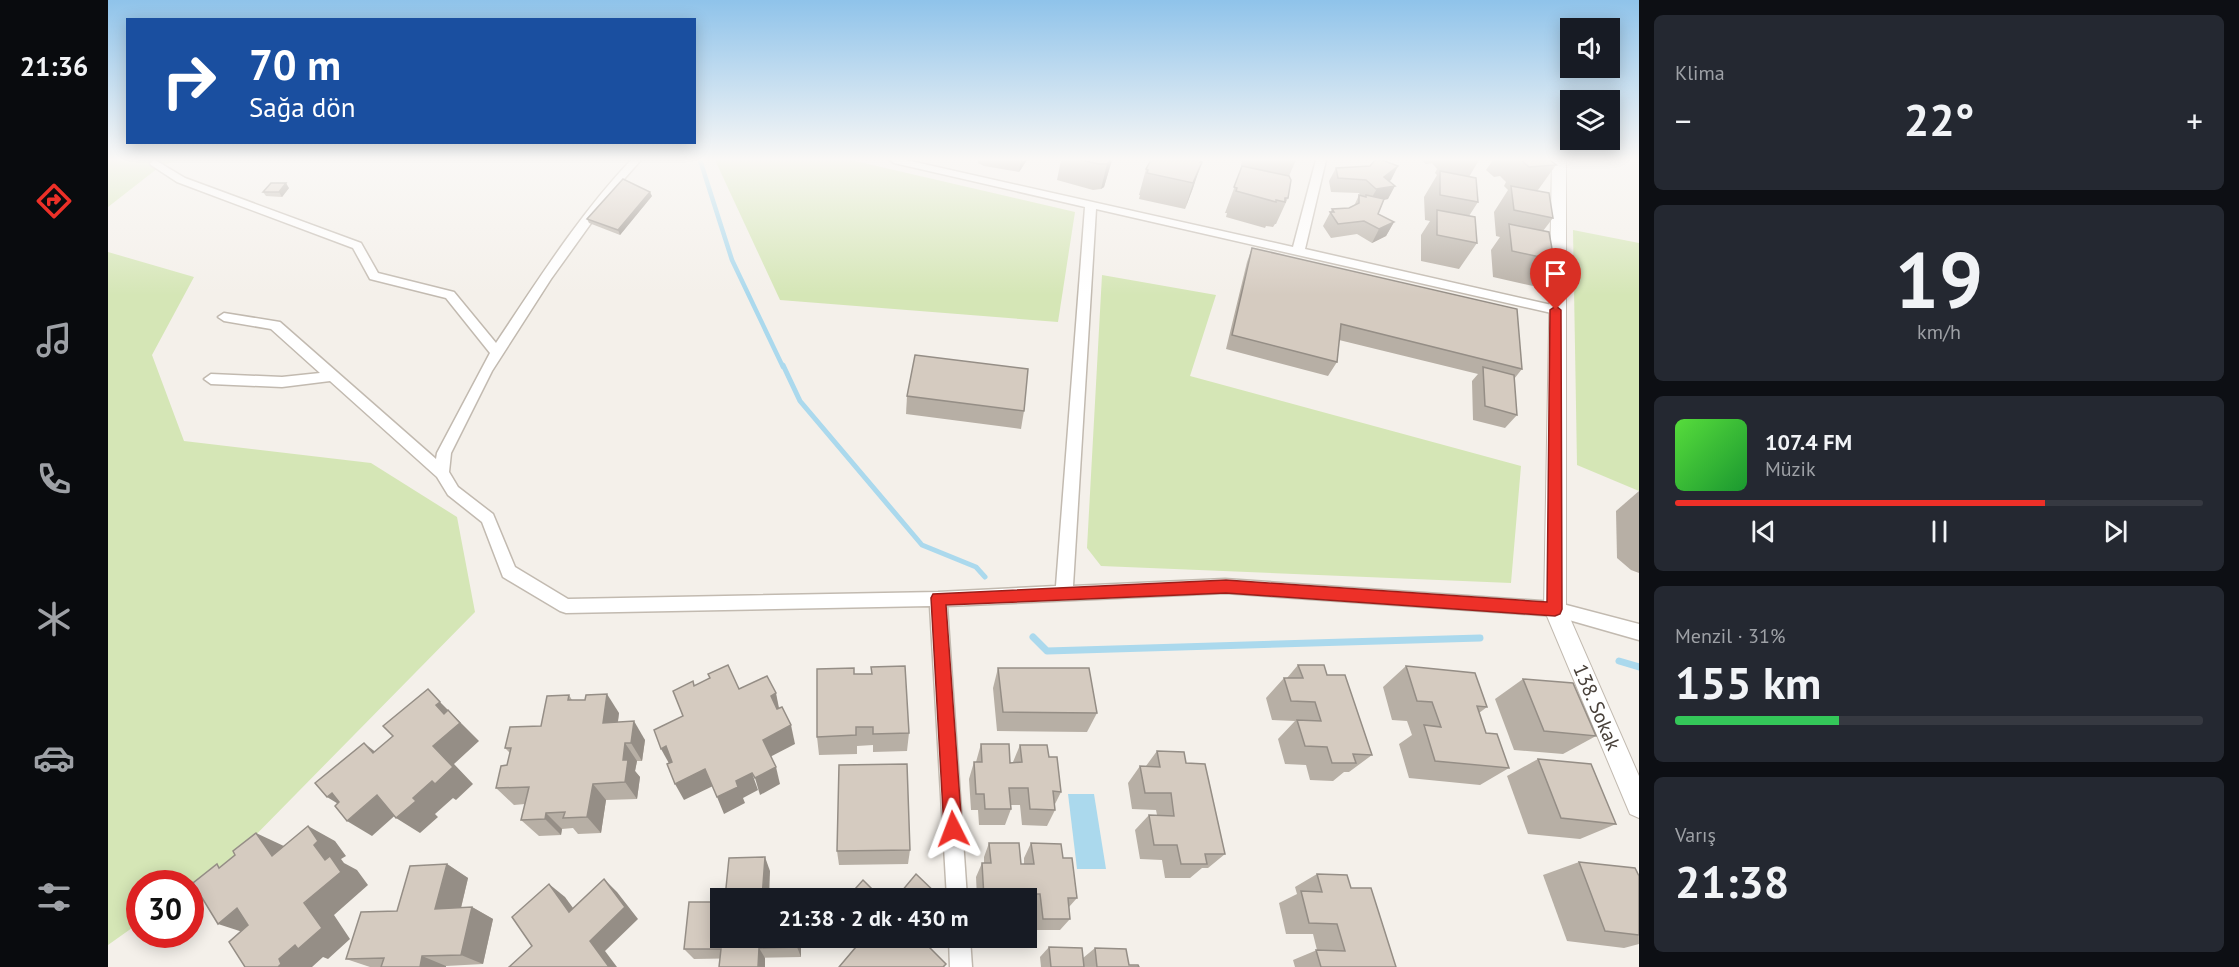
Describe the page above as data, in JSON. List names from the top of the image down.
{
  "streets": {
    "street": ["138. Sokak"]
  },
  "page": {
    "tabs": "21:36",
    "tile": [
      "Klima",
      ["19", "km/h"],
      ["Menzil · 31%", "155 km"],
      ["Varış", "21:38"]
    ],
    "turn": ["70 m", "Sağa dön"],
    "heat": ["−", "22°", "+"],
    "song": ["107.4 FM", "Müzik"],
    "limit": "30",
    "trip": "21:38 · 2 dk · 430 m"
  }
}
